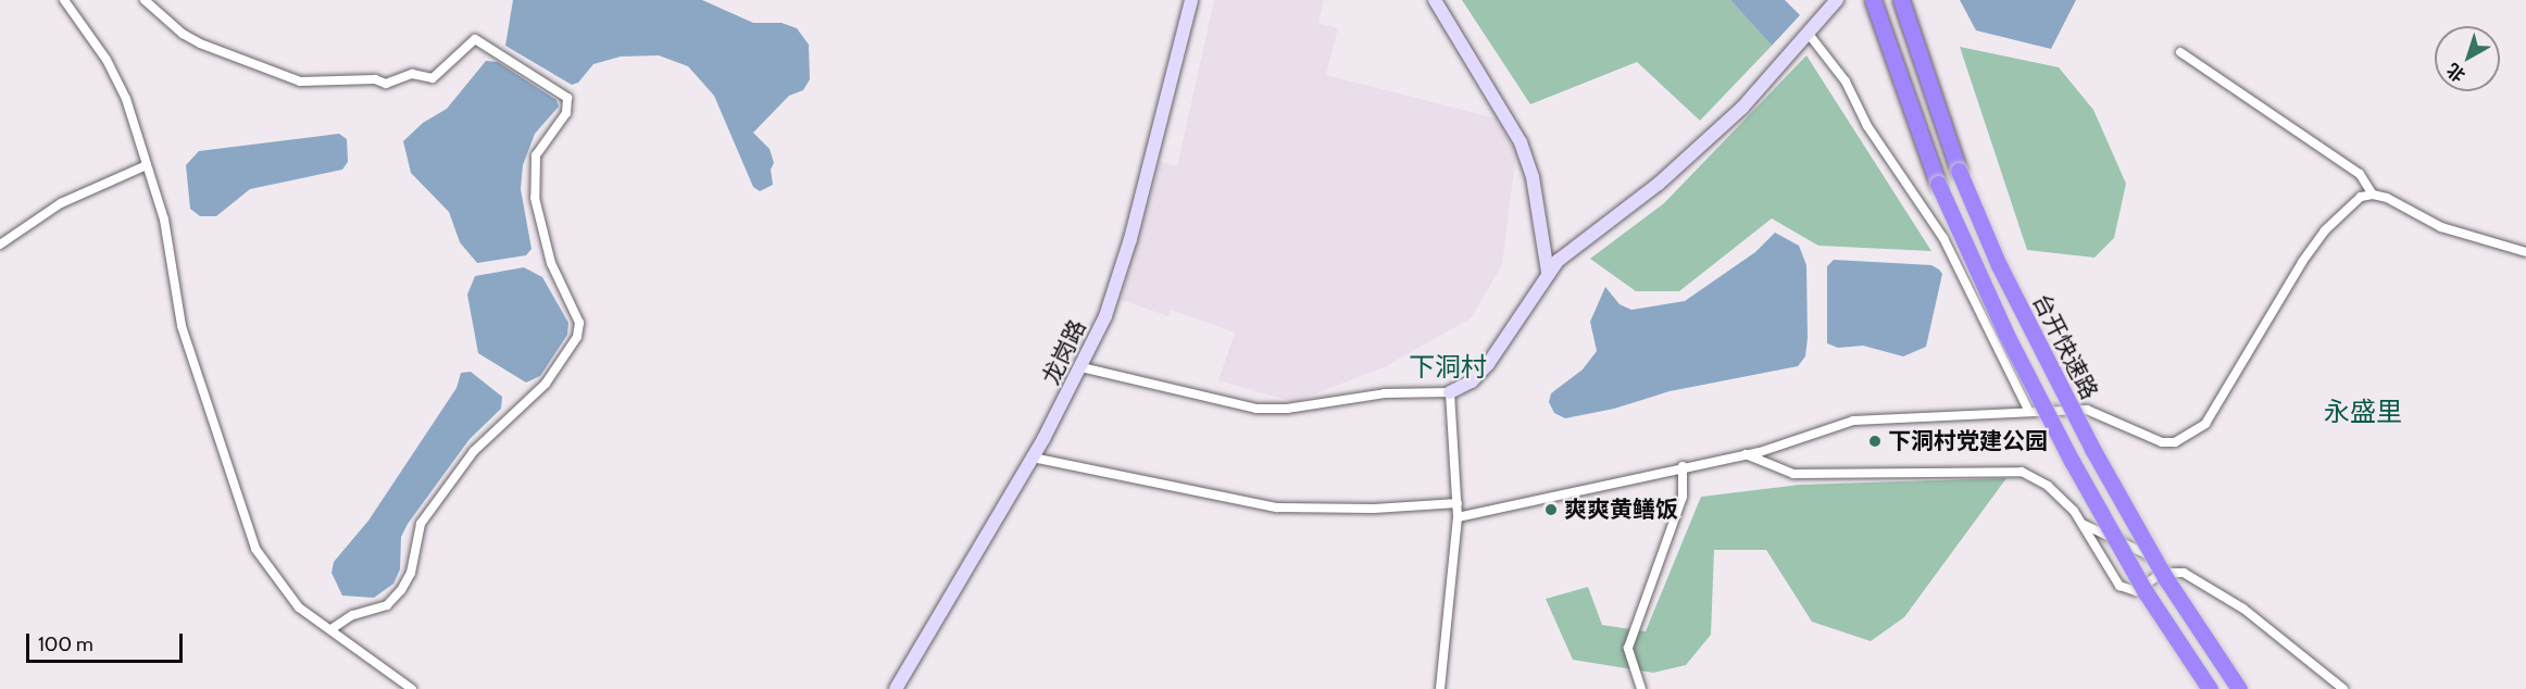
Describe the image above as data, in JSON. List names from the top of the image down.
{
  "streets": {
    "highway": ["台开快速路"],
    "street": ["龙岗路"]
  },
  "districts": ["下洞村", "永盛里"],
  "places": ["下洞村党建公园", "爽爽黄鳝饭"],
  "scale_bar": "100 m",
  "north": "bottom left"
}
